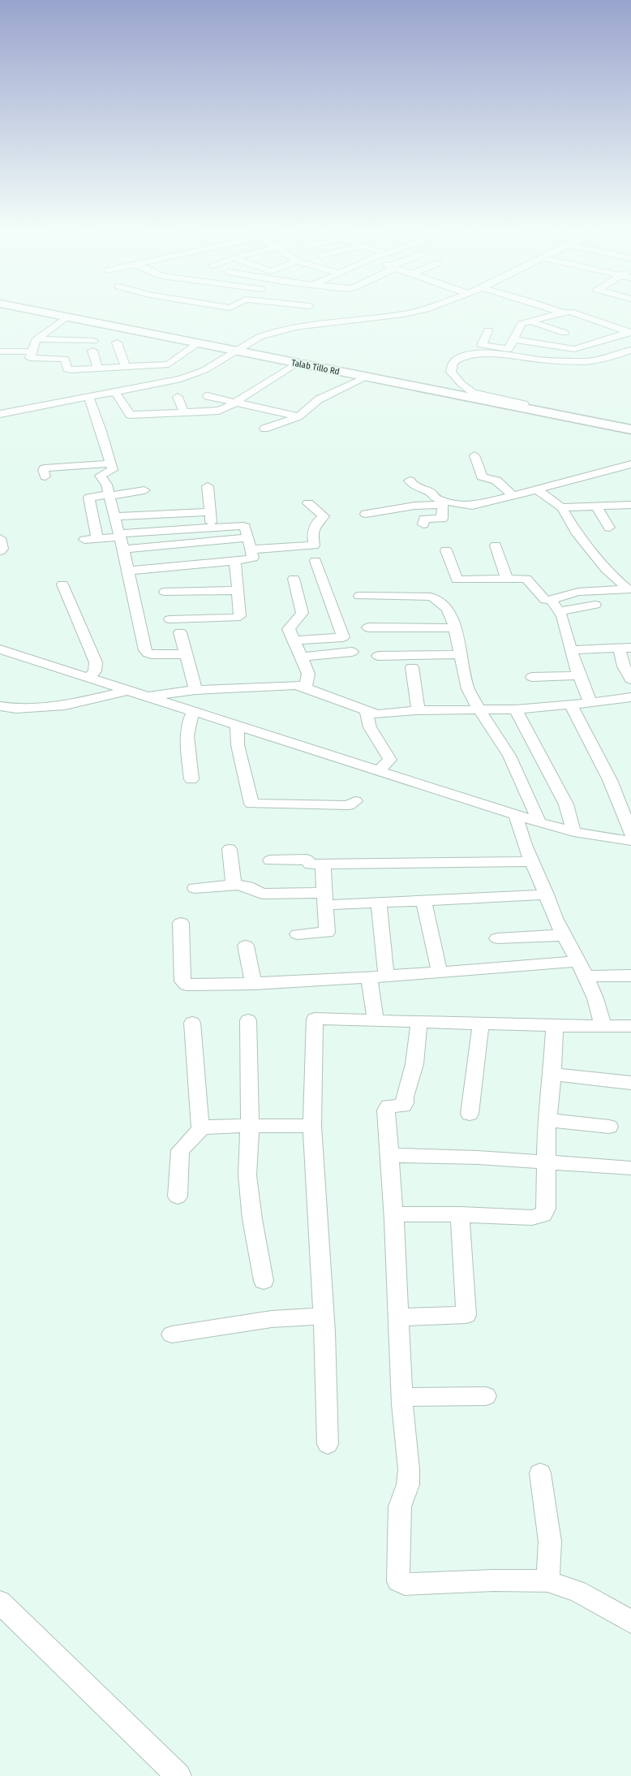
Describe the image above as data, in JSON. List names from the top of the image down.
{
  "streets": {
    "main road": ["Talab Tillo Rd"]
  }
}
